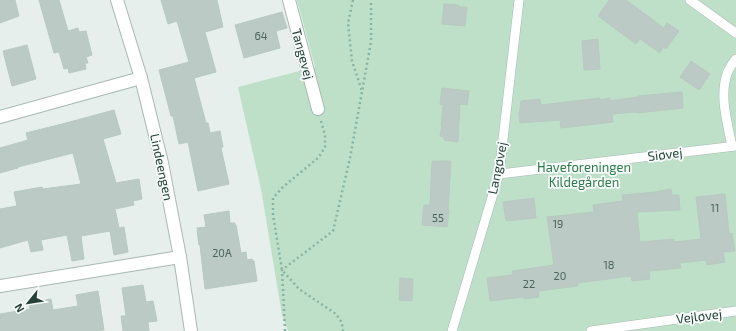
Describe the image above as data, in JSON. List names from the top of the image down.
{
  "streets": {
    "street": ["Tangevej", "Lindeengen"],
    "lane": ["Siøvej", "Langøvej", "Vejløvej"]
  },
  "crossings": [
    ["Siøvej", "Langøvej"]
  ],
  "parks": ["Haveforeningen Kildegården"],
  "house_numbers": [
    "64",
    "11",
    "55",
    "19",
    "20A",
    "18",
    "20",
    "22"
  ],
  "north": "bottom left"
}
